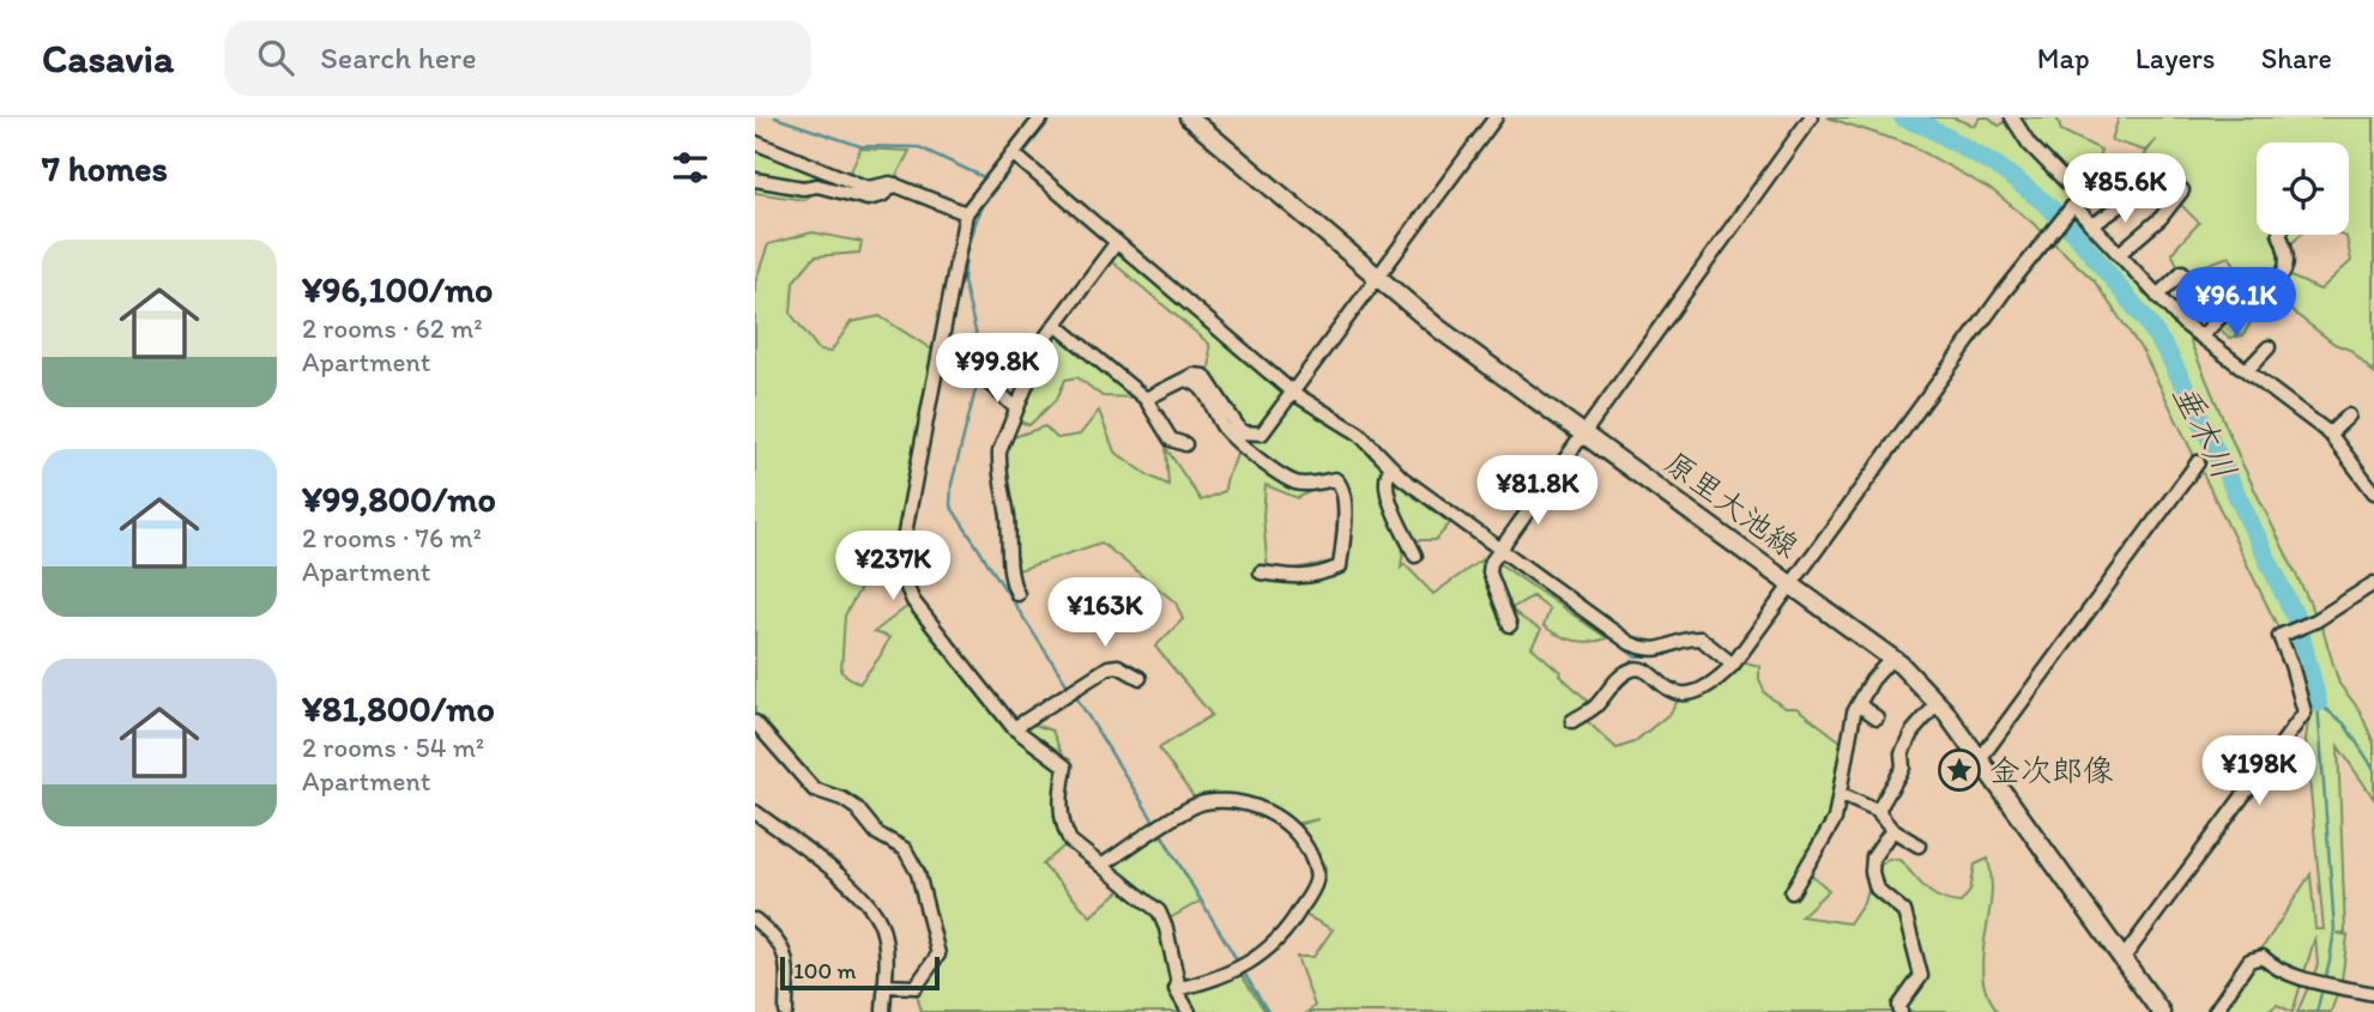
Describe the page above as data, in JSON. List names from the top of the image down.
{
  "streets": {
    "main road": ["原里大池線"]
  },
  "water": ["垂木川"],
  "places": {
    "place": ["金次郎像"]
  },
  "scale_bar": "100 m",
  "page": {
    "header": "Casavia",
    "search": "Search here",
    "nav": ["Map", "Layers", "Share"],
    "heading": "7 homes",
    "price": [
      "¥85.6K",
      "¥96.1K",
      "¥99.8K",
      "¥81.8K",
      "¥237K",
      "¥163K",
      "¥198K"
    ],
    "list": [
      {
        "name": "¥96,100/mo",
        "note": "2 rooms · 62 m² · Apartment"
      },
      {
        "name": "¥99,800/mo",
        "note": "2 rooms · 76 m² · Apartment"
      },
      {
        "name": "¥81,800/mo",
        "note": "2 rooms · 54 m² · Apartment"
      }
    ],
    "scale": "100 m"
  }
}
